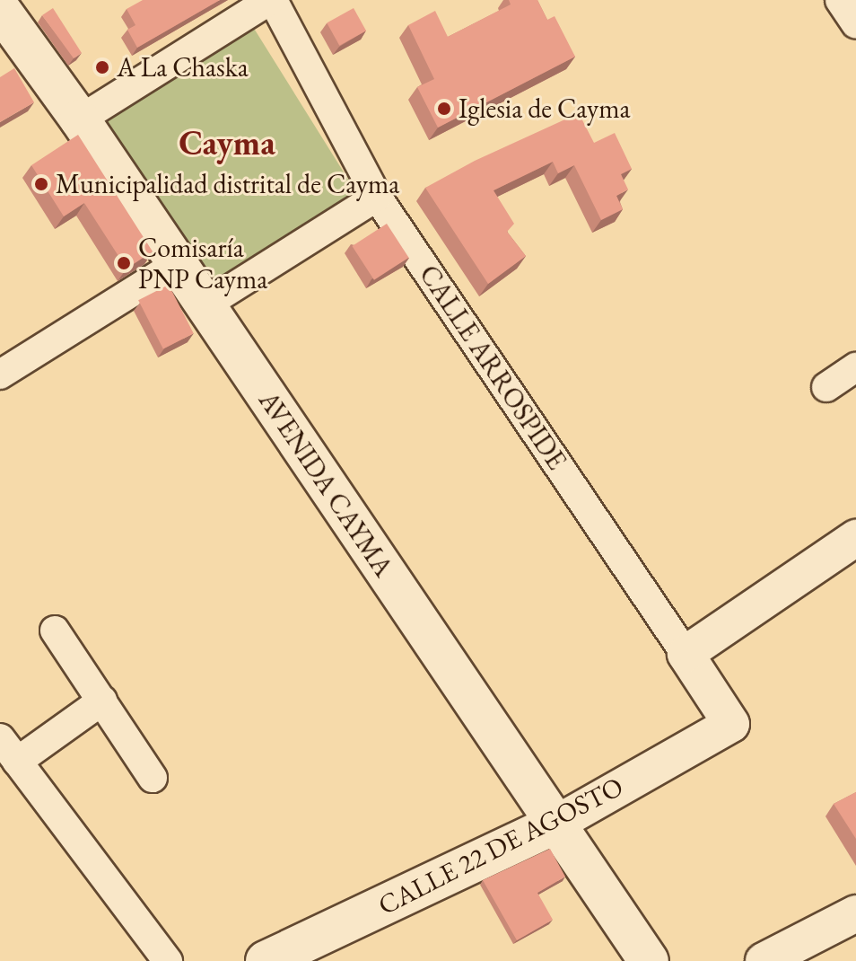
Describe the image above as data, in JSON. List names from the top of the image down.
{
  "streets": {
    "main road": ["AVENIDA CAYMA", "CALLE 22 DE AGOSTO"],
    "street": ["CALLE ARROSPIDE"]
  },
  "crossings": [
    ["CALLE ARROSPIDE", "CALLE 22 DE AGOSTO"],
    ["AVENIDA CAYMA", "CALLE 22 DE AGOSTO"]
  ],
  "districts": ["Cayma"],
  "places": [
    "A La Chaska",
    "Iglesia de Cayma",
    "Municipalidad distrital de Cayma",
    "Comisaría PNP Cayma"
  ]
}
